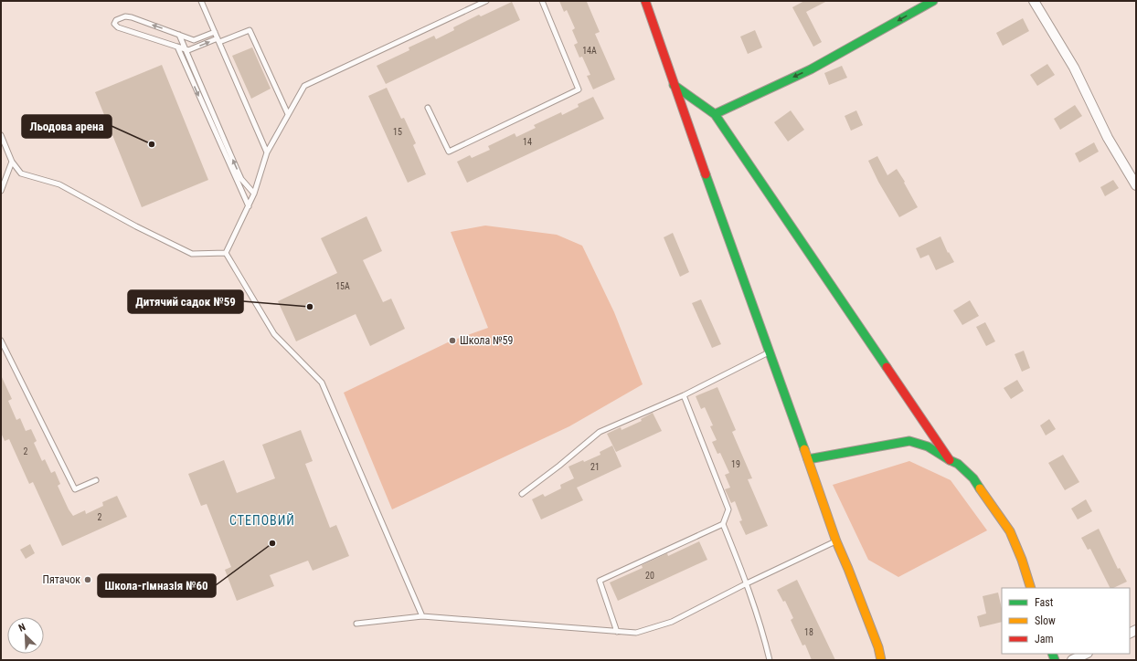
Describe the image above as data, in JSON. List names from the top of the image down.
{
  "districts": ["СТЕПОВИЙ"],
  "places": [
    "Льодова арена",
    "Дитячий садок №59",
    "Школа №59",
    "Школа-гімназія №60",
    "Пятачок"
  ],
  "house_numbers": [
    "14А",
    "15",
    "14",
    "15А",
    "2",
    "19",
    "21",
    "2",
    "20",
    "18"
  ],
  "legend": ["Fast", "Slow", "Jam"],
  "north": "top left"
}
